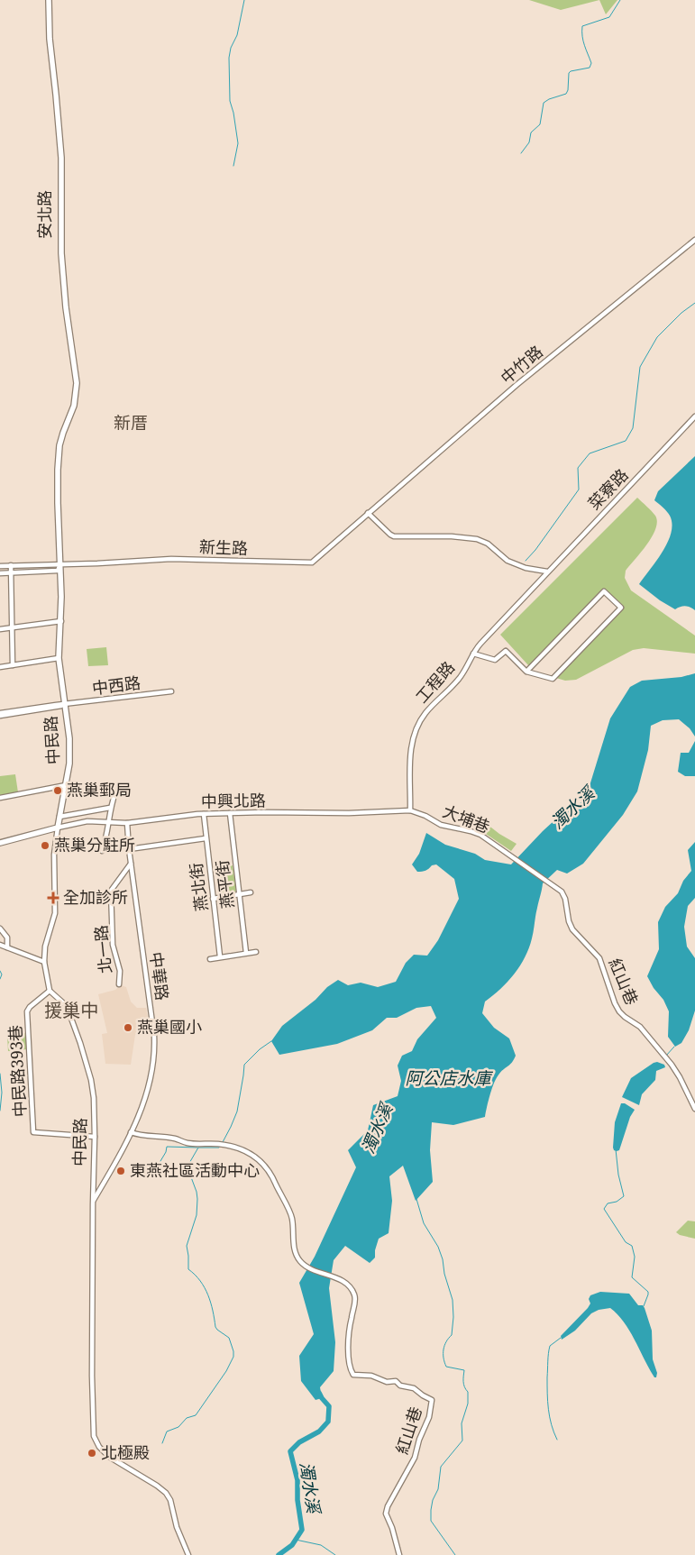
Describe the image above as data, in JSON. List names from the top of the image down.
{
  "streets": {
    "main road": ["安北路", "中民路"],
    "street": [
      "中竹路",
      "菜寮路",
      "新生路",
      "工程路",
      "中西路",
      "中興北路",
      "大埔巷",
      "燕平街",
      "燕北街",
      "北一路",
      "中華路",
      "紅山巷",
      "中民路393巷"
    ]
  },
  "crossings": [
    ["安北路", "中民路"],
    ["中竹路", "新生路"],
    ["菜寮路", "工程路"],
    ["新生路", "中民路"],
    ["工程路", "中興北路"],
    ["工程路", "大埔巷"],
    ["中西路", "中民路"],
    ["中民路", "中興北路"],
    ["中民路", "中華路"],
    ["中民路", "中民路393巷"],
    ["中興北路", "大埔巷"],
    ["中興北路", "燕平街"],
    ["中興北路", "燕北街"],
    ["中興北路", "中華路"],
    ["大埔巷", "紅山巷"],
    ["北一路", "中華路"],
    ["中華路", "紅山巷"]
  ],
  "districts": ["新厝", "援巢中"],
  "water": ["濁水溪", "阿公店水庫"],
  "places": {
    "other": [
      "燕巢郵局",
      "燕巢分駐所",
      "燕巢國小",
      "東燕社區活動中心",
      "北極殿"
    ],
    "health": ["全加診所"]
  }
}
